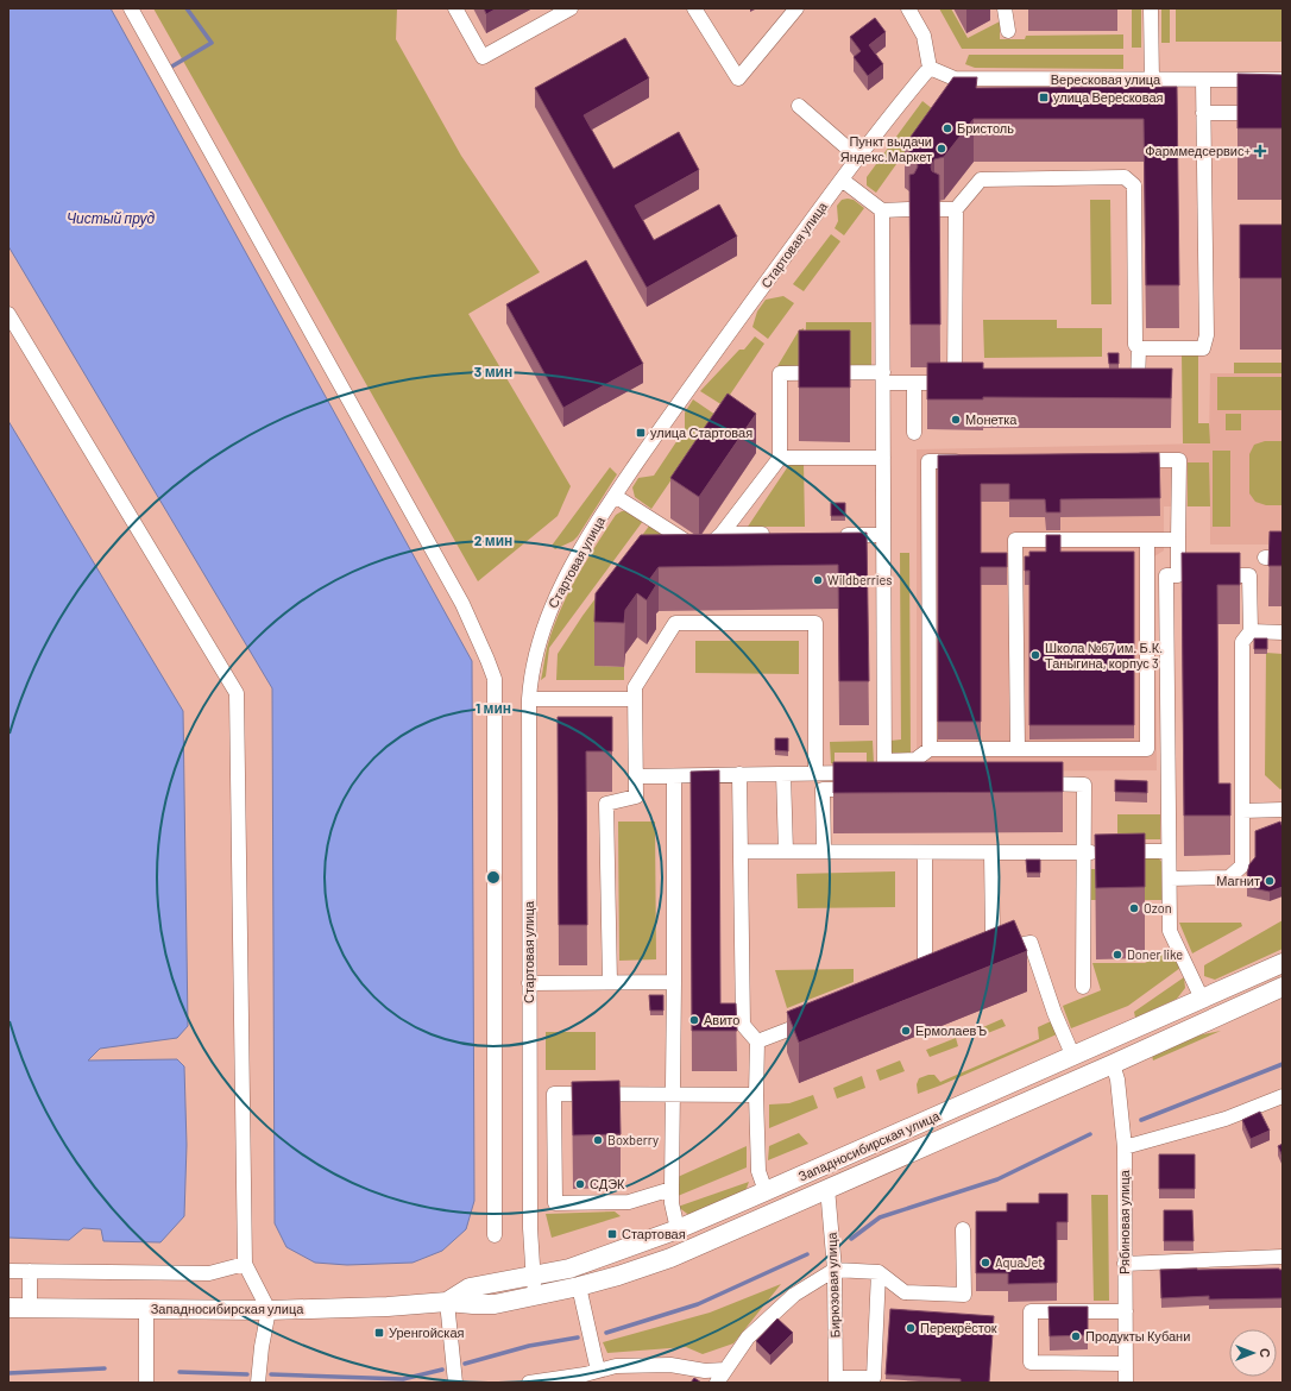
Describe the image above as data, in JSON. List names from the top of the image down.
{
  "streets": {
    "main road": ["Западносибирская улица"],
    "street": [
      "Вересковая улица",
      "Стартовая улица",
      "Рябиновая улица",
      "Бирюзовая улица"
    ]
  },
  "crossings": [
    ["Вересковая улица", "Стартовая улица"],
    ["Стартовая улица", "Западносибирская улица"],
    ["Западносибирская улица", "Рябиновая улица"],
    ["Западносибирская улица", "Бирюзовая улица"]
  ],
  "water": ["Чистый пруд"],
  "places": {
    "transit": [
      "улица Вересковая",
      "улица Стартовая",
      "Стартовая",
      "Уренгойская"
    ],
    "other": [
      "Бристоль",
      "Пункт выдачи Яндекс.Маркет",
      "Монетка",
      "Wildberries",
      "Школа №67 им. Б.К. Таныгина, корпус 3",
      "Магнит",
      "Ozon",
      "Doner like",
      "Авито",
      "ЕрмолаевЪ",
      "Boxberry",
      "СДЭК",
      "AquaJet",
      "Перекрёсток",
      "Продукты Кубани"
    ],
    "health": ["Фарммедсервис+"]
  },
  "north": "right",
  "rings": ["3 мин", "2 мин", "1 мин"]
}
